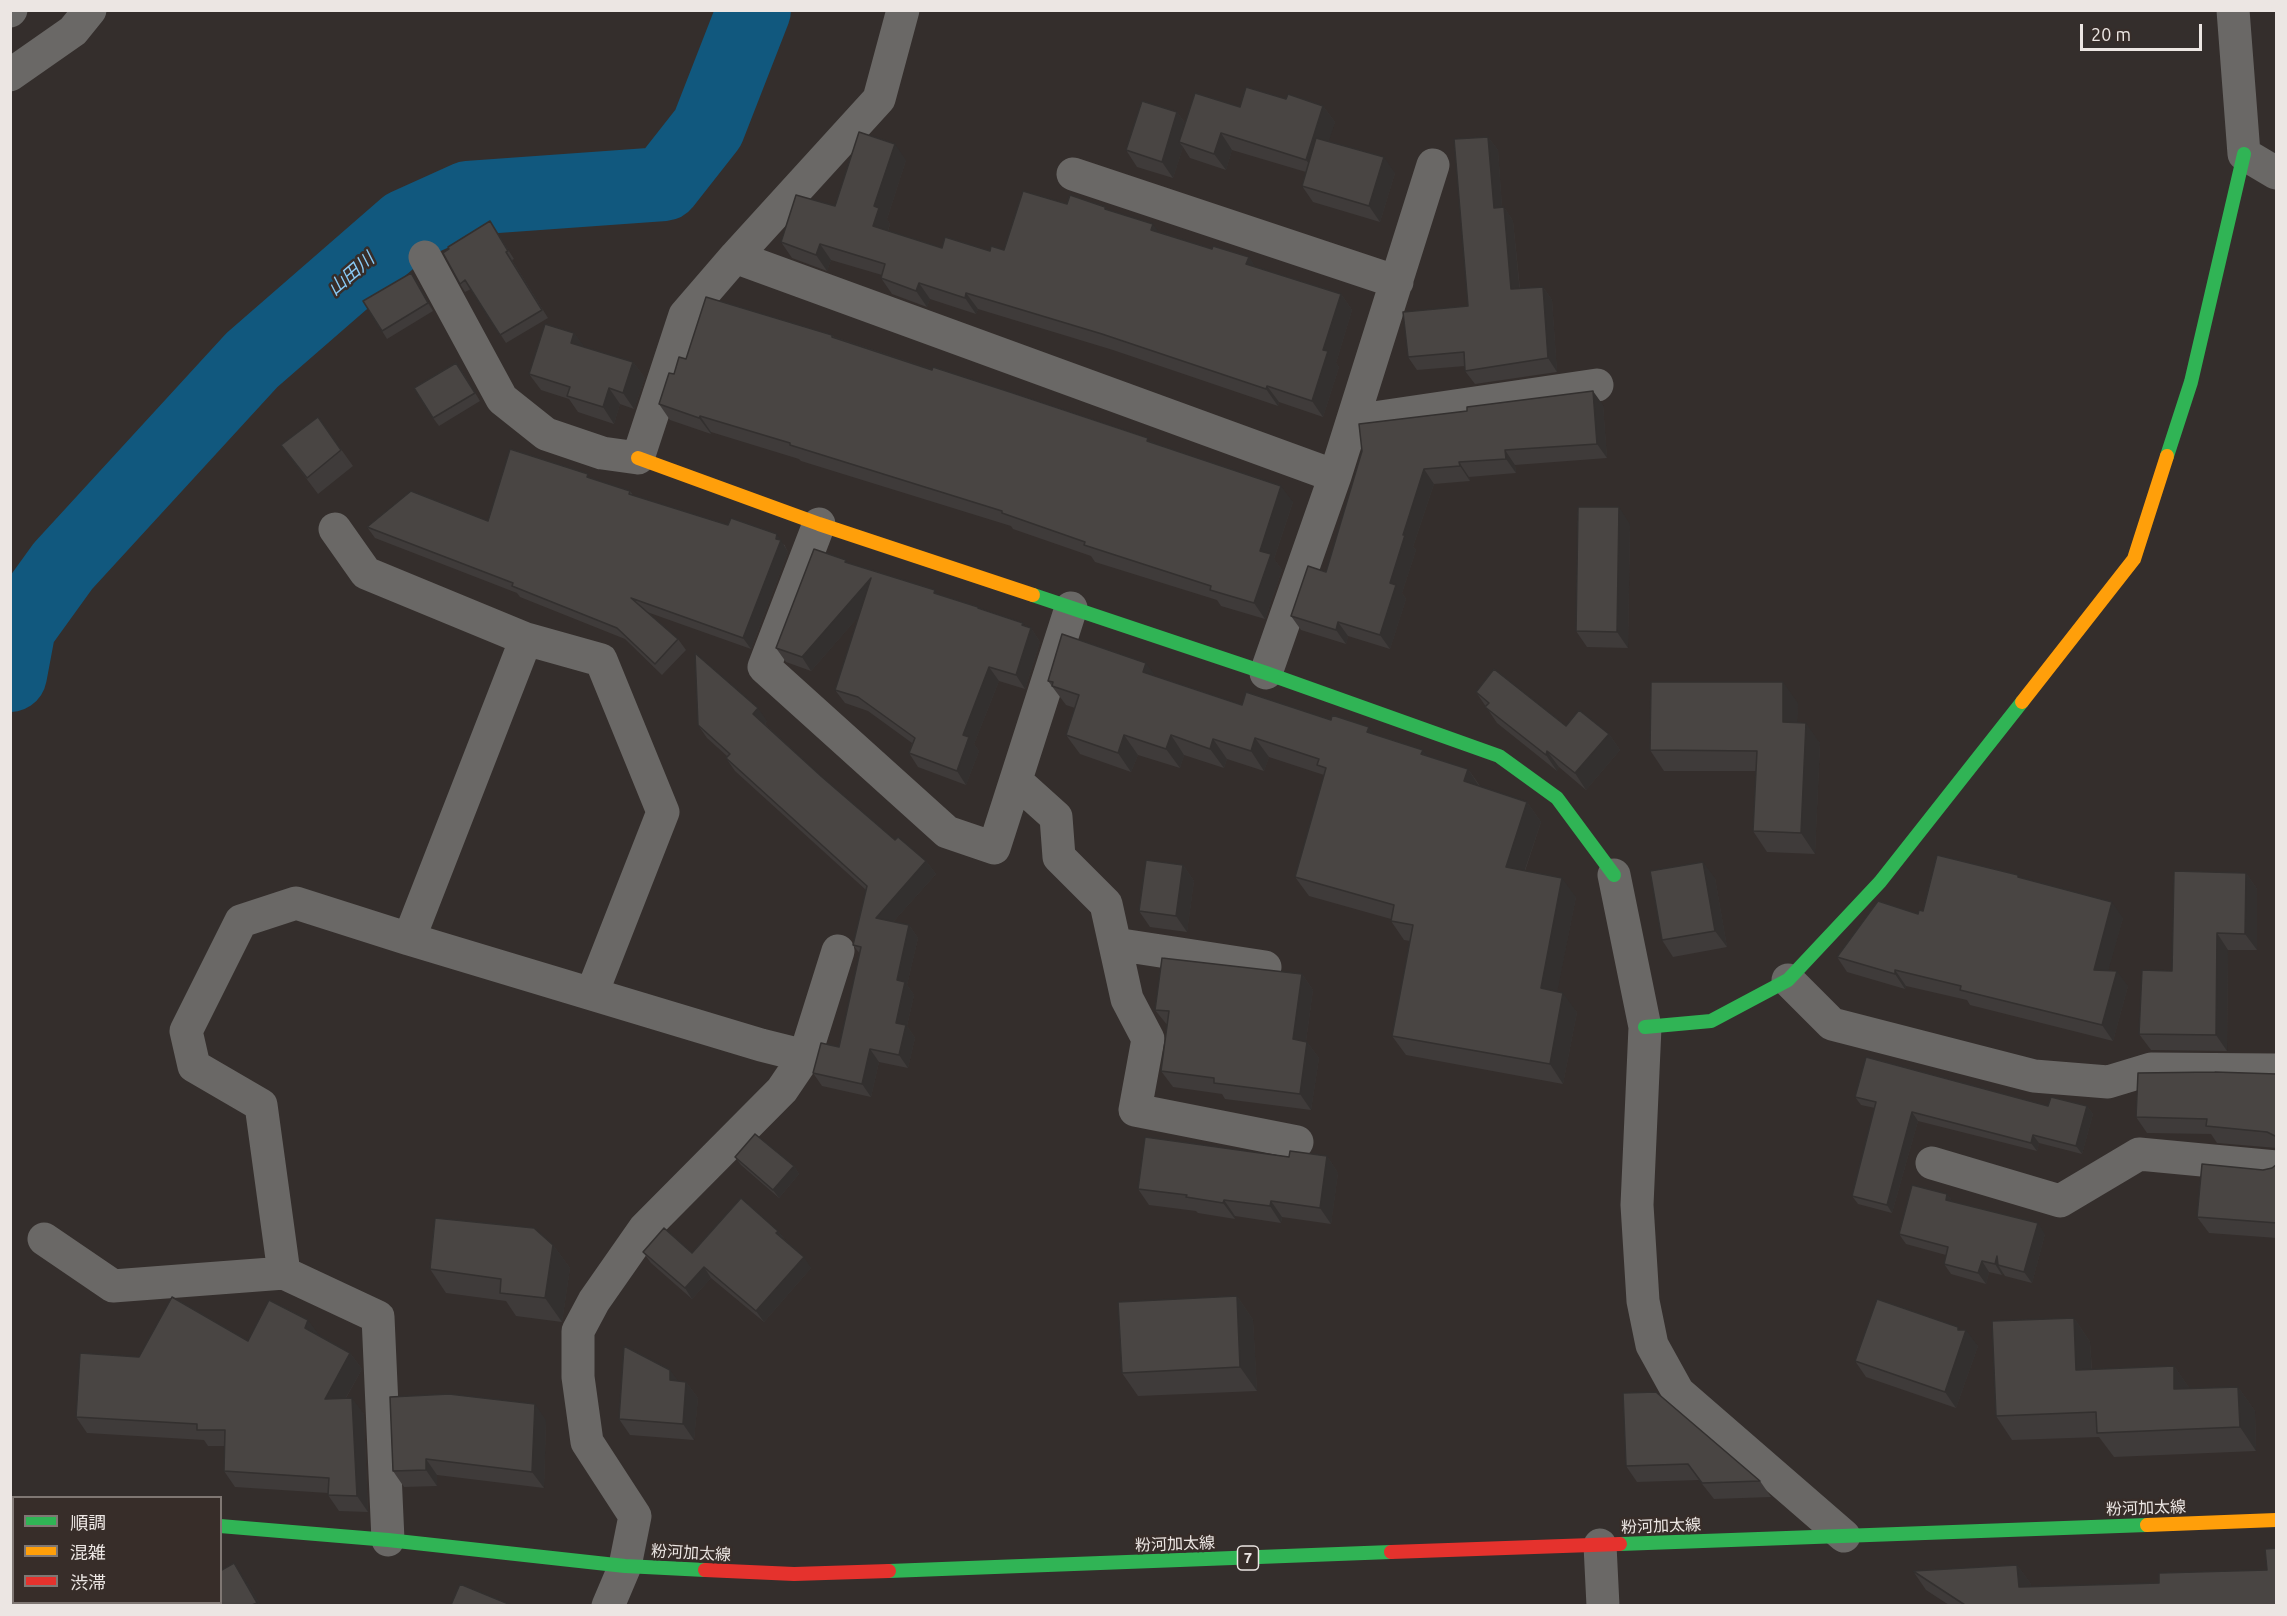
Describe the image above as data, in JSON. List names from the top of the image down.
{
  "streets": {
    "street": ["粉河加太線", "7"]
  },
  "water": ["山田川"],
  "legend": ["順調", "混雑", "渋滞"],
  "scale_bar": "20 m"
}
